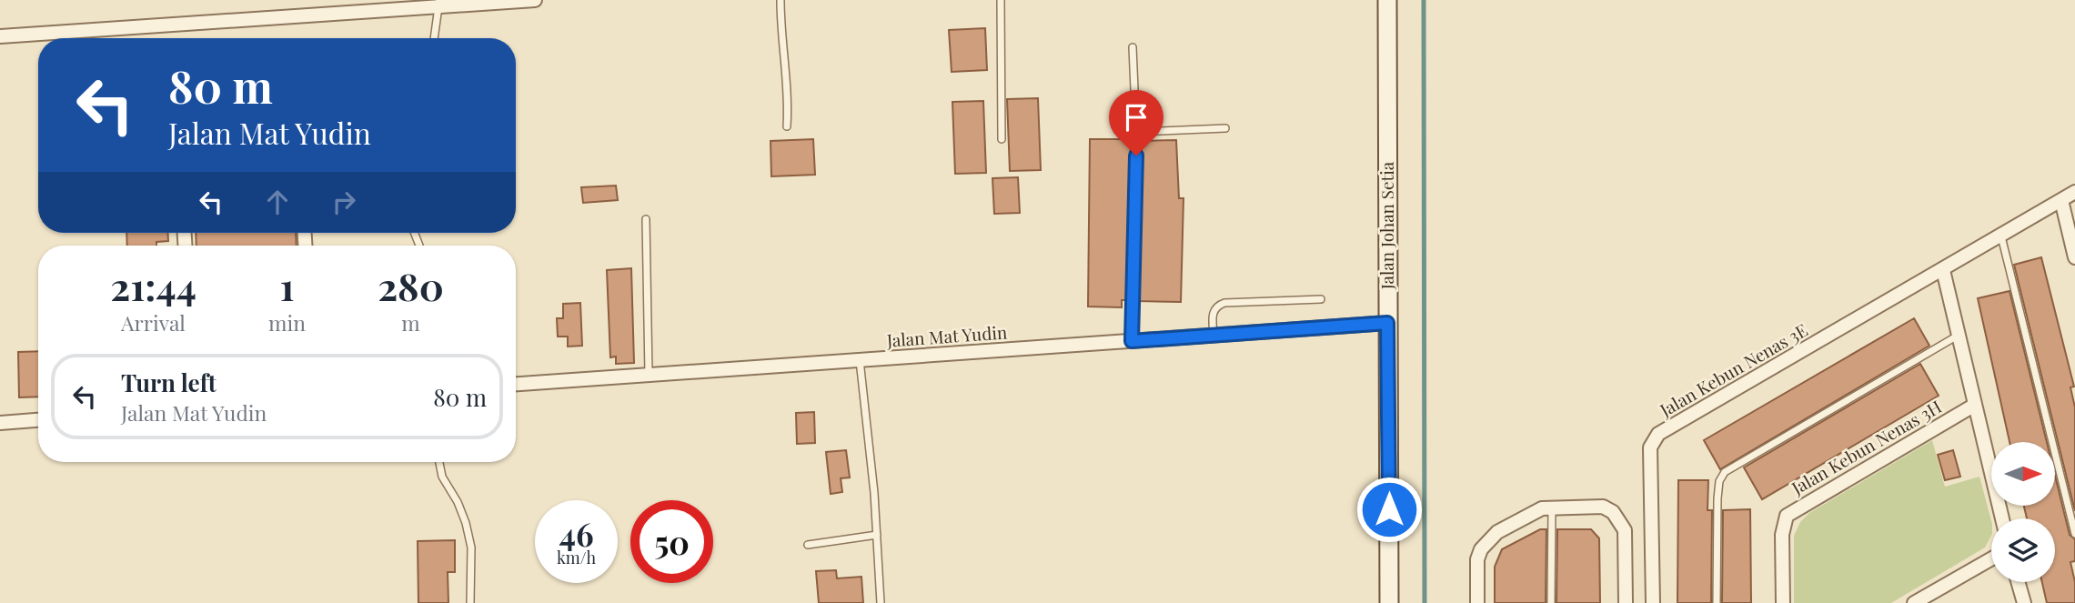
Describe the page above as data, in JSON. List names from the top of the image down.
{
  "streets": {
    "main road": ["Jalan Johan Setia"],
    "street": ["Jalan Mat Yudin", "Jalan Kebun Nenas 3E", "Jalan Kebun Nenas 3H"]
  },
  "crossings": [
    ["Jalan Johan Setia", "Jalan Mat Yudin"]
  ],
  "north": "right",
  "page": {
    "turn": ["80 m", "Jalan Mat Yudin"],
    "eta": [
      "21:44",
      "Arrival",
      "1",
      "min",
      "280",
      "m"
    ],
    "list": [
      {
        "name": "Turn left",
        "note": "Jalan Mat Yudin",
        "value": "80 m"
      }
    ],
    "speed": "46 km/h",
    "limit": "50"
  }
}
